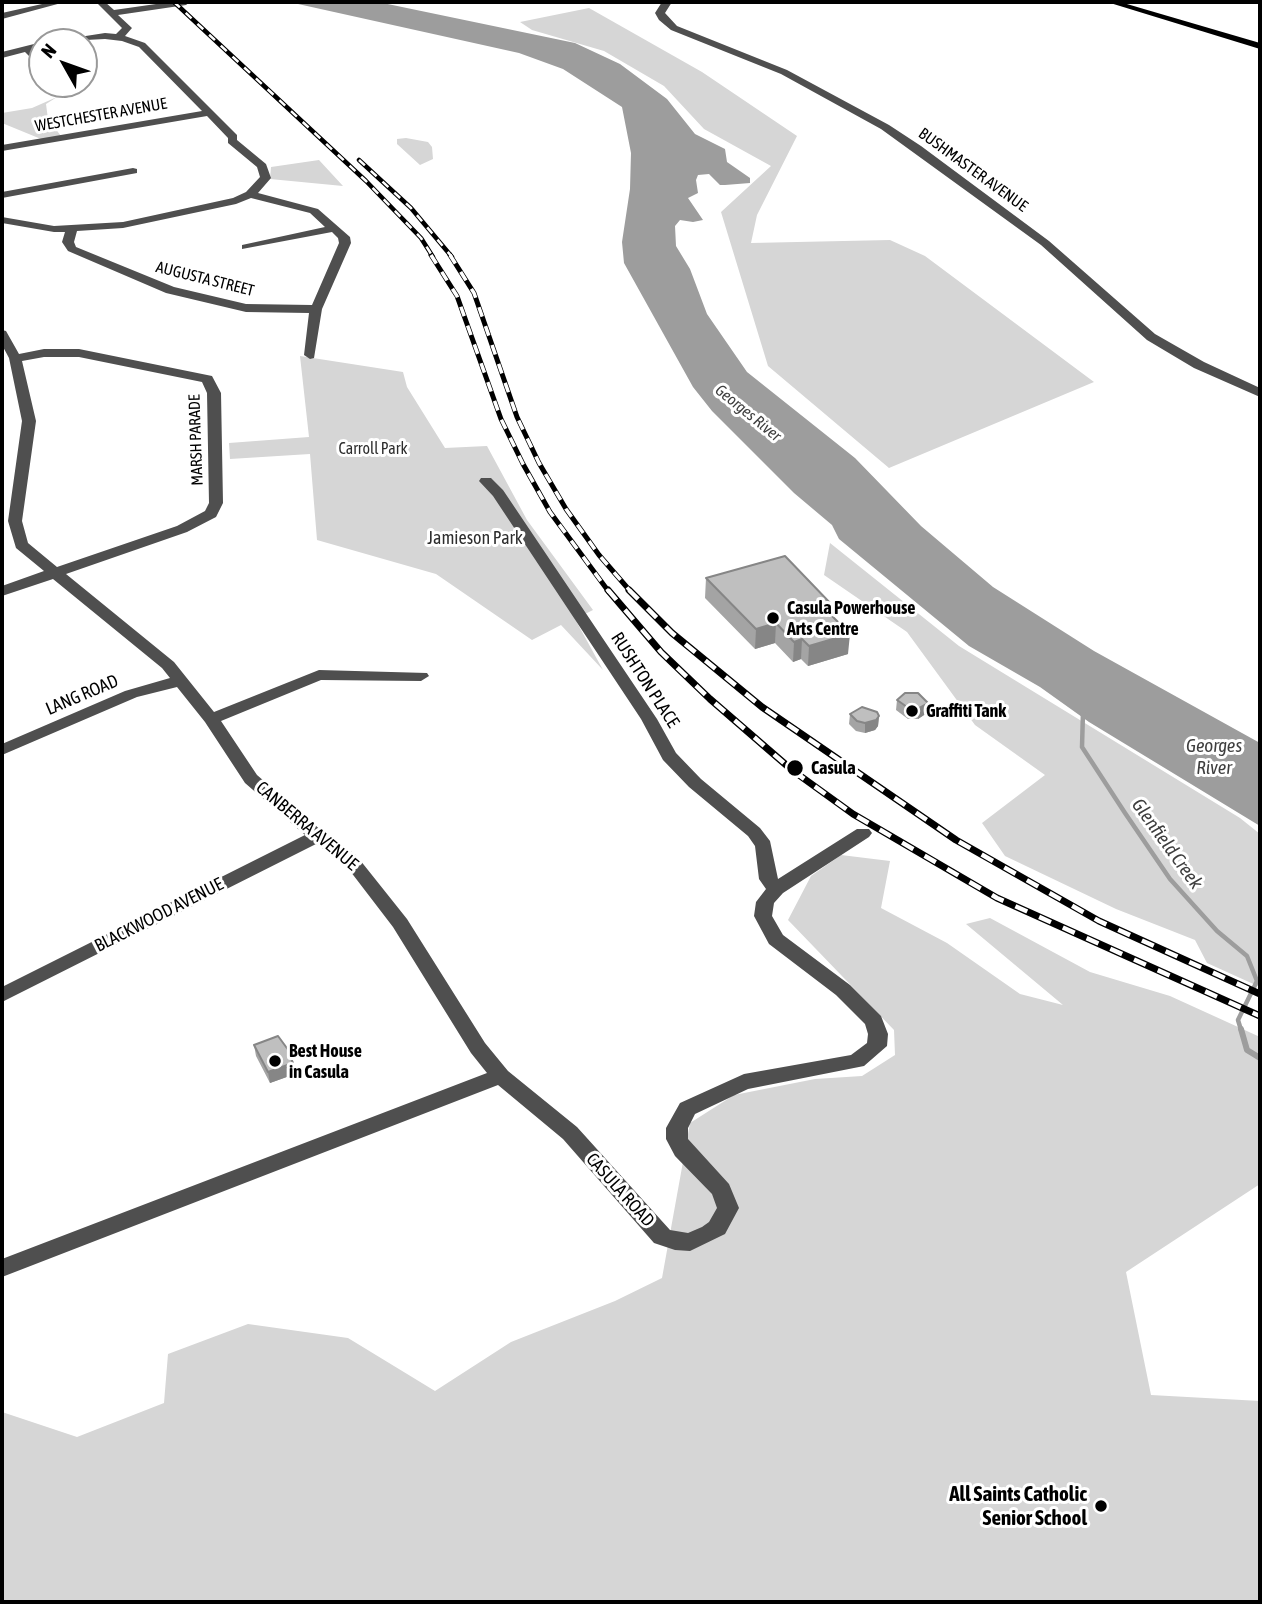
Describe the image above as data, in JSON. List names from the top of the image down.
{
  "streets": {
    "street": [
      "WESTCHESTER AVENUE",
      "BUSHMASTER AVENUE",
      "AUGUSTA STREET",
      "MARSH PARADE",
      "RUSHTON PLACE",
      "LANG ROAD",
      "CANBERRA AVENUE",
      "BLACKWOOD AVENUE",
      "CASULA ROAD"
    ]
  },
  "crossings": [
    ["MARSH PARADE", "CANBERRA AVENUE"],
    ["RUSHTON PLACE", "CASULA ROAD"],
    ["LANG ROAD", "CANBERRA AVENUE"],
    ["CANBERRA AVENUE", "BLACKWOOD AVENUE"],
    ["CANBERRA AVENUE", "CASULA ROAD"]
  ],
  "water": ["Georges River", "Glenfield Creek"],
  "parks": ["Carroll Park", "Jamieson Park"],
  "places": [
    "Casula Powerhouse Arts Centre",
    "Graffiti Tank",
    "Casula",
    "Best House in Casula",
    "All Saints Catholic Senior School"
  ],
  "north": "top left"
}
